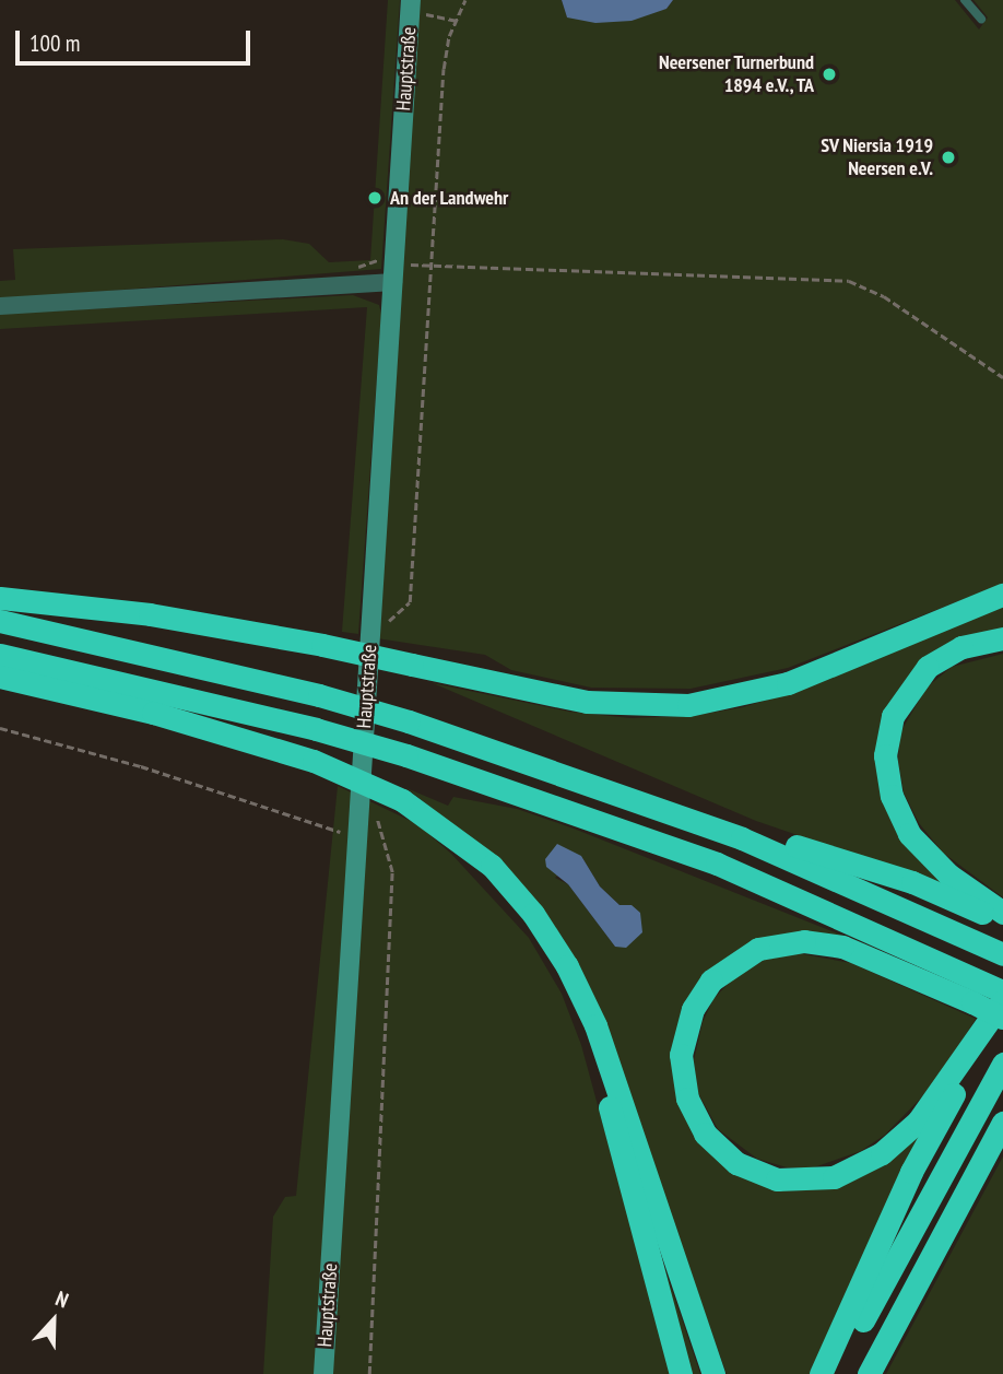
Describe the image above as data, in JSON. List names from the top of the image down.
{
  "streets": {
    "street": ["Hauptstraße"]
  },
  "places": ["Neersener Turnerbund 1894 e.V., TA", "SV Niersia 1919 Neersen e.V.", "An der Landwehr"],
  "scale_bar": "100 m",
  "north": "top"
}
